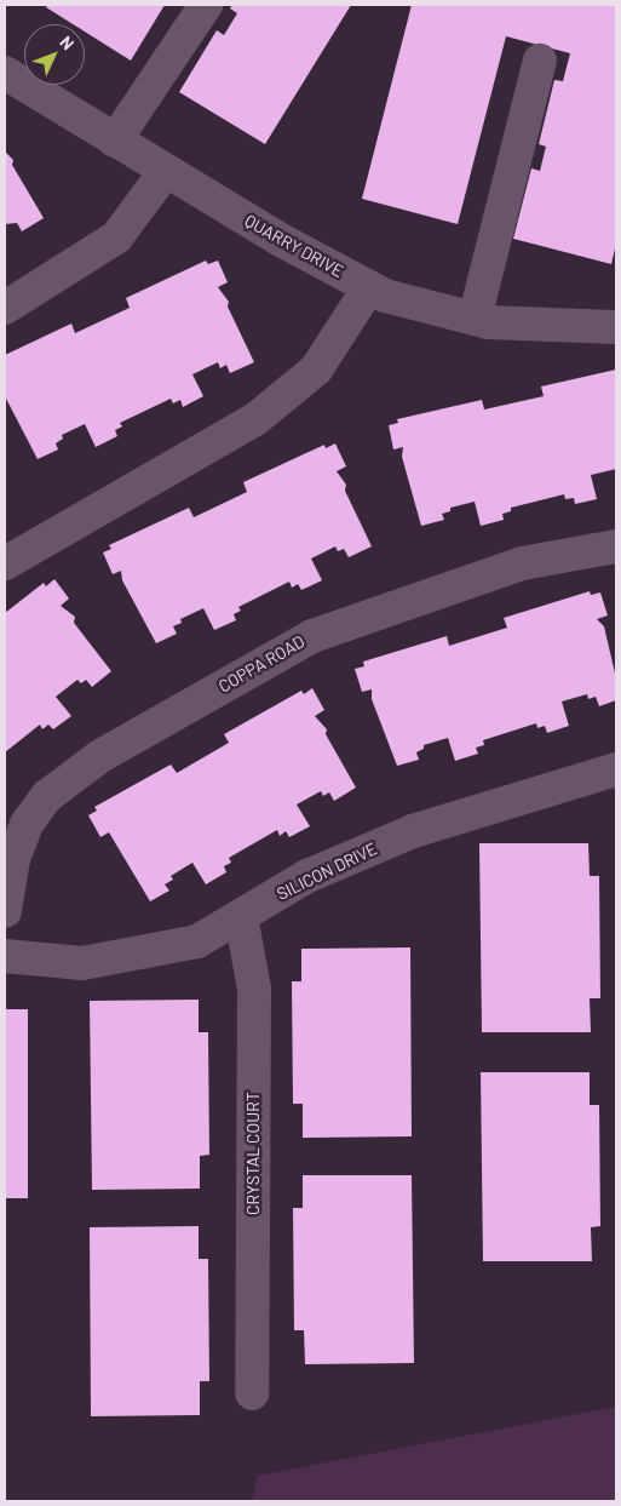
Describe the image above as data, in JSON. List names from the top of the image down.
{
  "streets": {
    "street": [
      "QUARRY DRIVE",
      "COPPA ROAD",
      "SILICON DRIVE",
      "CRYSTAL COURT"
    ]
  },
  "crossings": [
    ["SILICON DRIVE", "CRYSTAL COURT"]
  ],
  "north": "top right"
}
